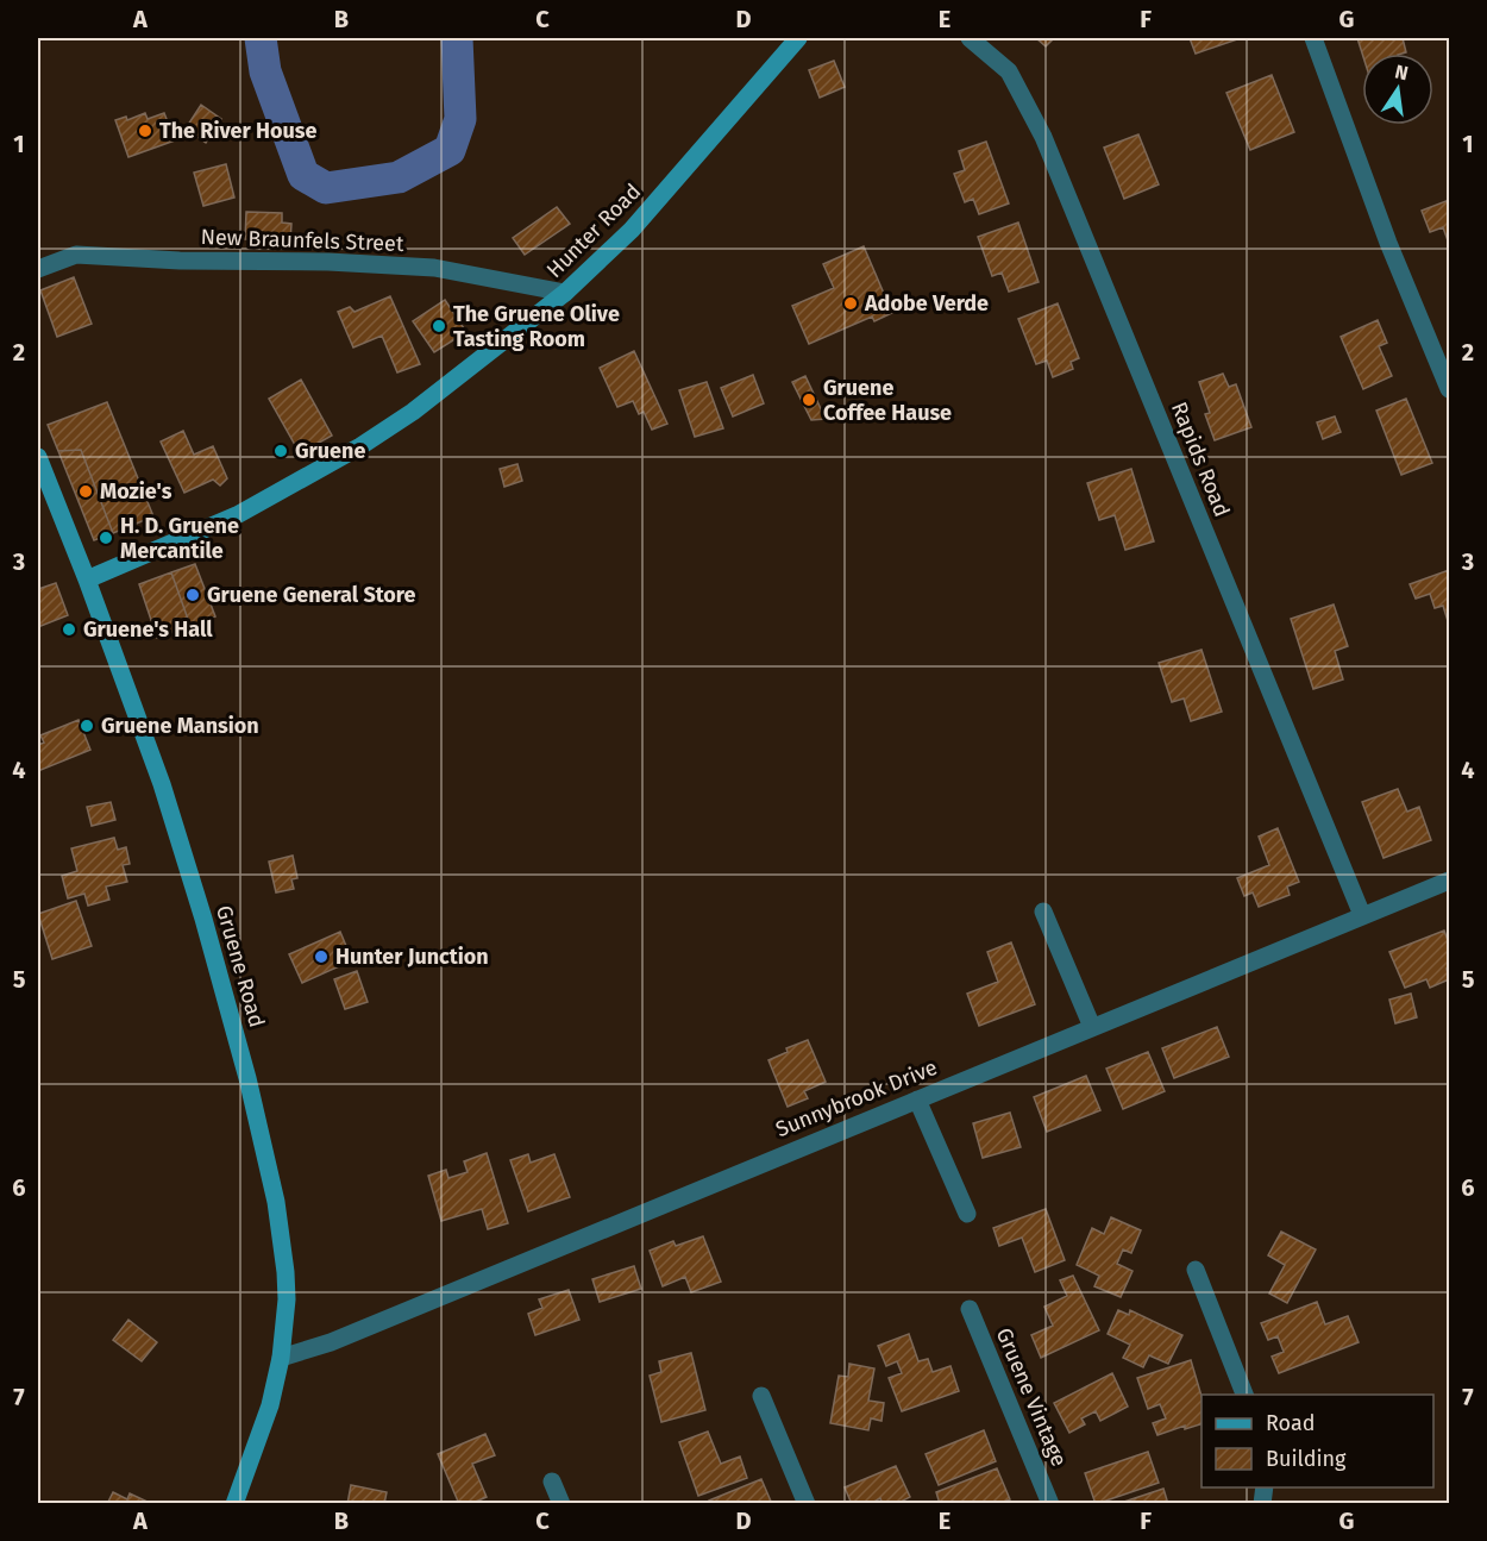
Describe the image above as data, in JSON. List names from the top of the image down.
{
  "streets": {
    "street": [
      "Hunter Road",
      "New Braunfels Street",
      "Rapids Road",
      "Gruene Road",
      "Sunnybrook Drive",
      "Gruene Vintage"
    ]
  },
  "crossings": [
    ["Hunter Road", "New Braunfels Street"],
    ["Hunter Road", "Gruene Road"],
    ["Rapids Road", "Sunnybrook Drive"],
    ["Gruene Road", "Sunnybrook Drive"]
  ],
  "places": [
    "The River House",
    "Adobe Verde",
    "The Gruene Olive Tasting Room",
    "Gruene Coffee Hause",
    "Gruene",
    "Mozie's",
    "H. D. Gruene Mercantile",
    "Gruene General Store",
    "Gruene's Hall",
    "Gruene Mansion",
    "Hunter Junction"
  ],
  "legend": ["Road", "Building"],
  "north": "top",
  "grid": {
    "columns": [
      "A",
      "B",
      "C",
      "D",
      "E",
      "F",
      "G"
    ],
    "rows": [
      "1",
      "2",
      "3",
      "4",
      "5",
      "6",
      "7"
    ]
  }
}
